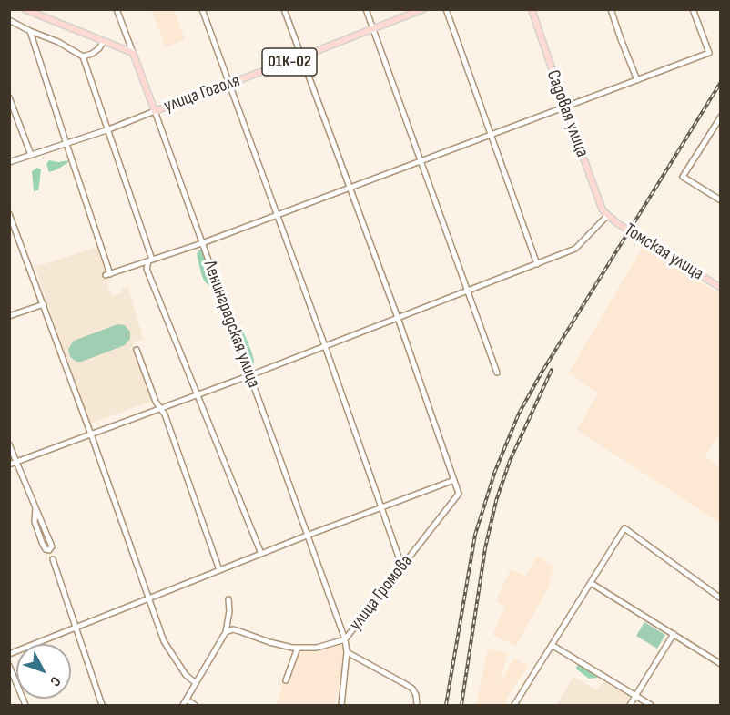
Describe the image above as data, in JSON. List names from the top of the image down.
{
  "streets": {
    "main road": [
      "01К-02",
      "улица Гоголя",
      "Садовая улица",
      "Томская улица",
      "Ленинградская улица"
    ],
    "street": ["улица Громова"]
  },
  "crossings": [
    ["улица Гоголя", "Ленинградская улица"],
    ["Садовая улица", "Томская улица"],
    ["Ленинградская улица", "улица Громова"]
  ],
  "north": "bottom right"
}
